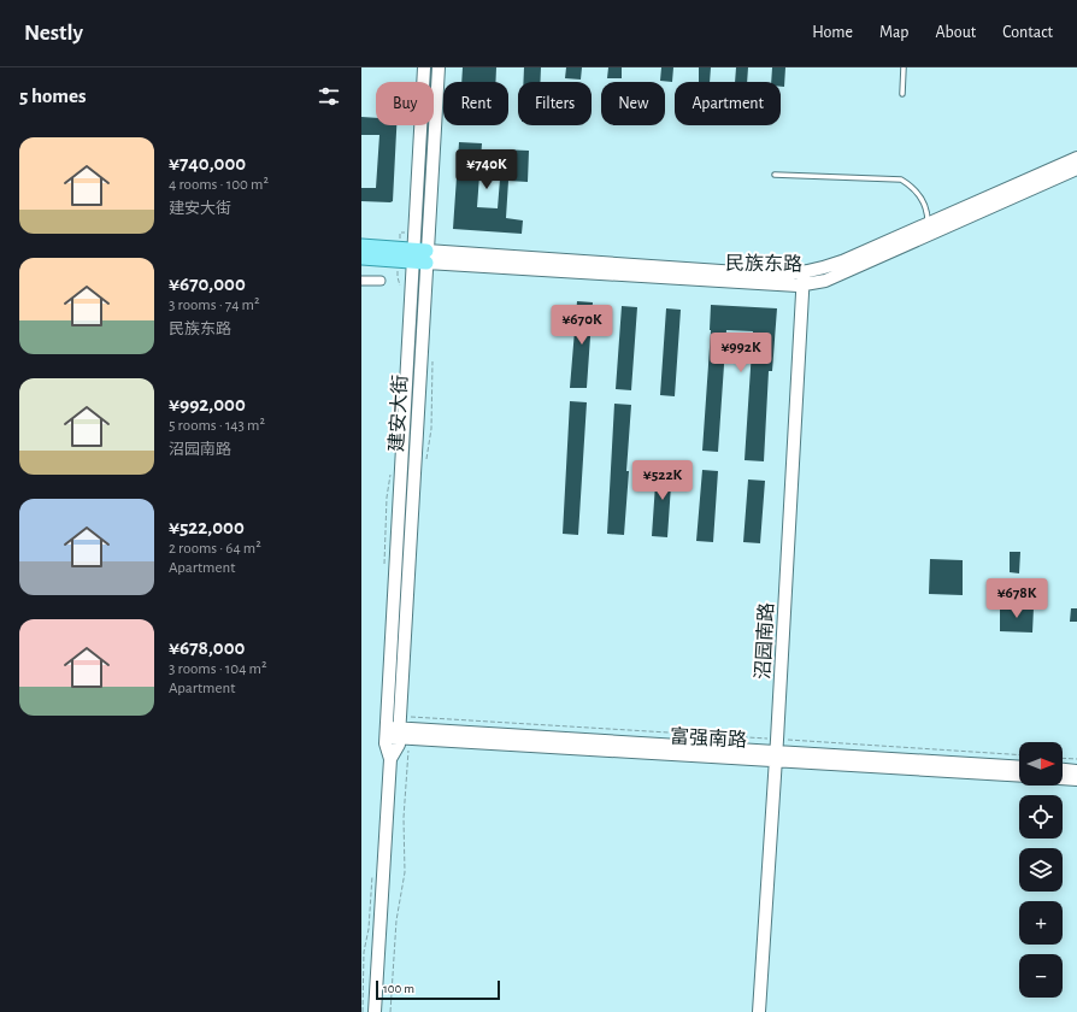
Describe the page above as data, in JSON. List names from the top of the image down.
{
  "streets": {
    "main road": [
      "民族东路",
      "建安大街",
      "沼园南路",
      "富强南路"
    ]
  },
  "crossings": [
    ["民族东路", "建安大街"],
    ["民族东路", "沼园南路"],
    ["建安大街", "富强南路"],
    ["沼园南路", "富强南路"]
  ],
  "scale_bar": "100 m",
  "north": "right",
  "page": {
    "header": "Nestly",
    "nav": [
      "Home",
      "Map",
      "About",
      "Contact"
    ],
    "heading": "5 homes",
    "chip": [
      "Buy",
      "Rent",
      "Filters",
      "New",
      "Apartment"
    ],
    "list": [
      {
        "name": "¥740,000",
        "note": "4 rooms · 100 m² · 建安大街"
      },
      {
        "name": "¥670,000",
        "note": "3 rooms · 74 m² · 民族东路"
      },
      {
        "name": "¥992,000",
        "note": "5 rooms · 143 m² · 沼园南路"
      },
      {
        "name": "¥522,000",
        "note": "2 rooms · 64 m² · Apartment"
      },
      {
        "name": "¥678,000",
        "note": "3 rooms · 104 m² · Apartment"
      }
    ],
    "price": [
      "¥740K",
      "¥670K",
      "¥992K",
      "¥522K",
      "¥678K"
    ],
    "map_buttons": ["+", "−"],
    "scale": "100 m"
  }
}
